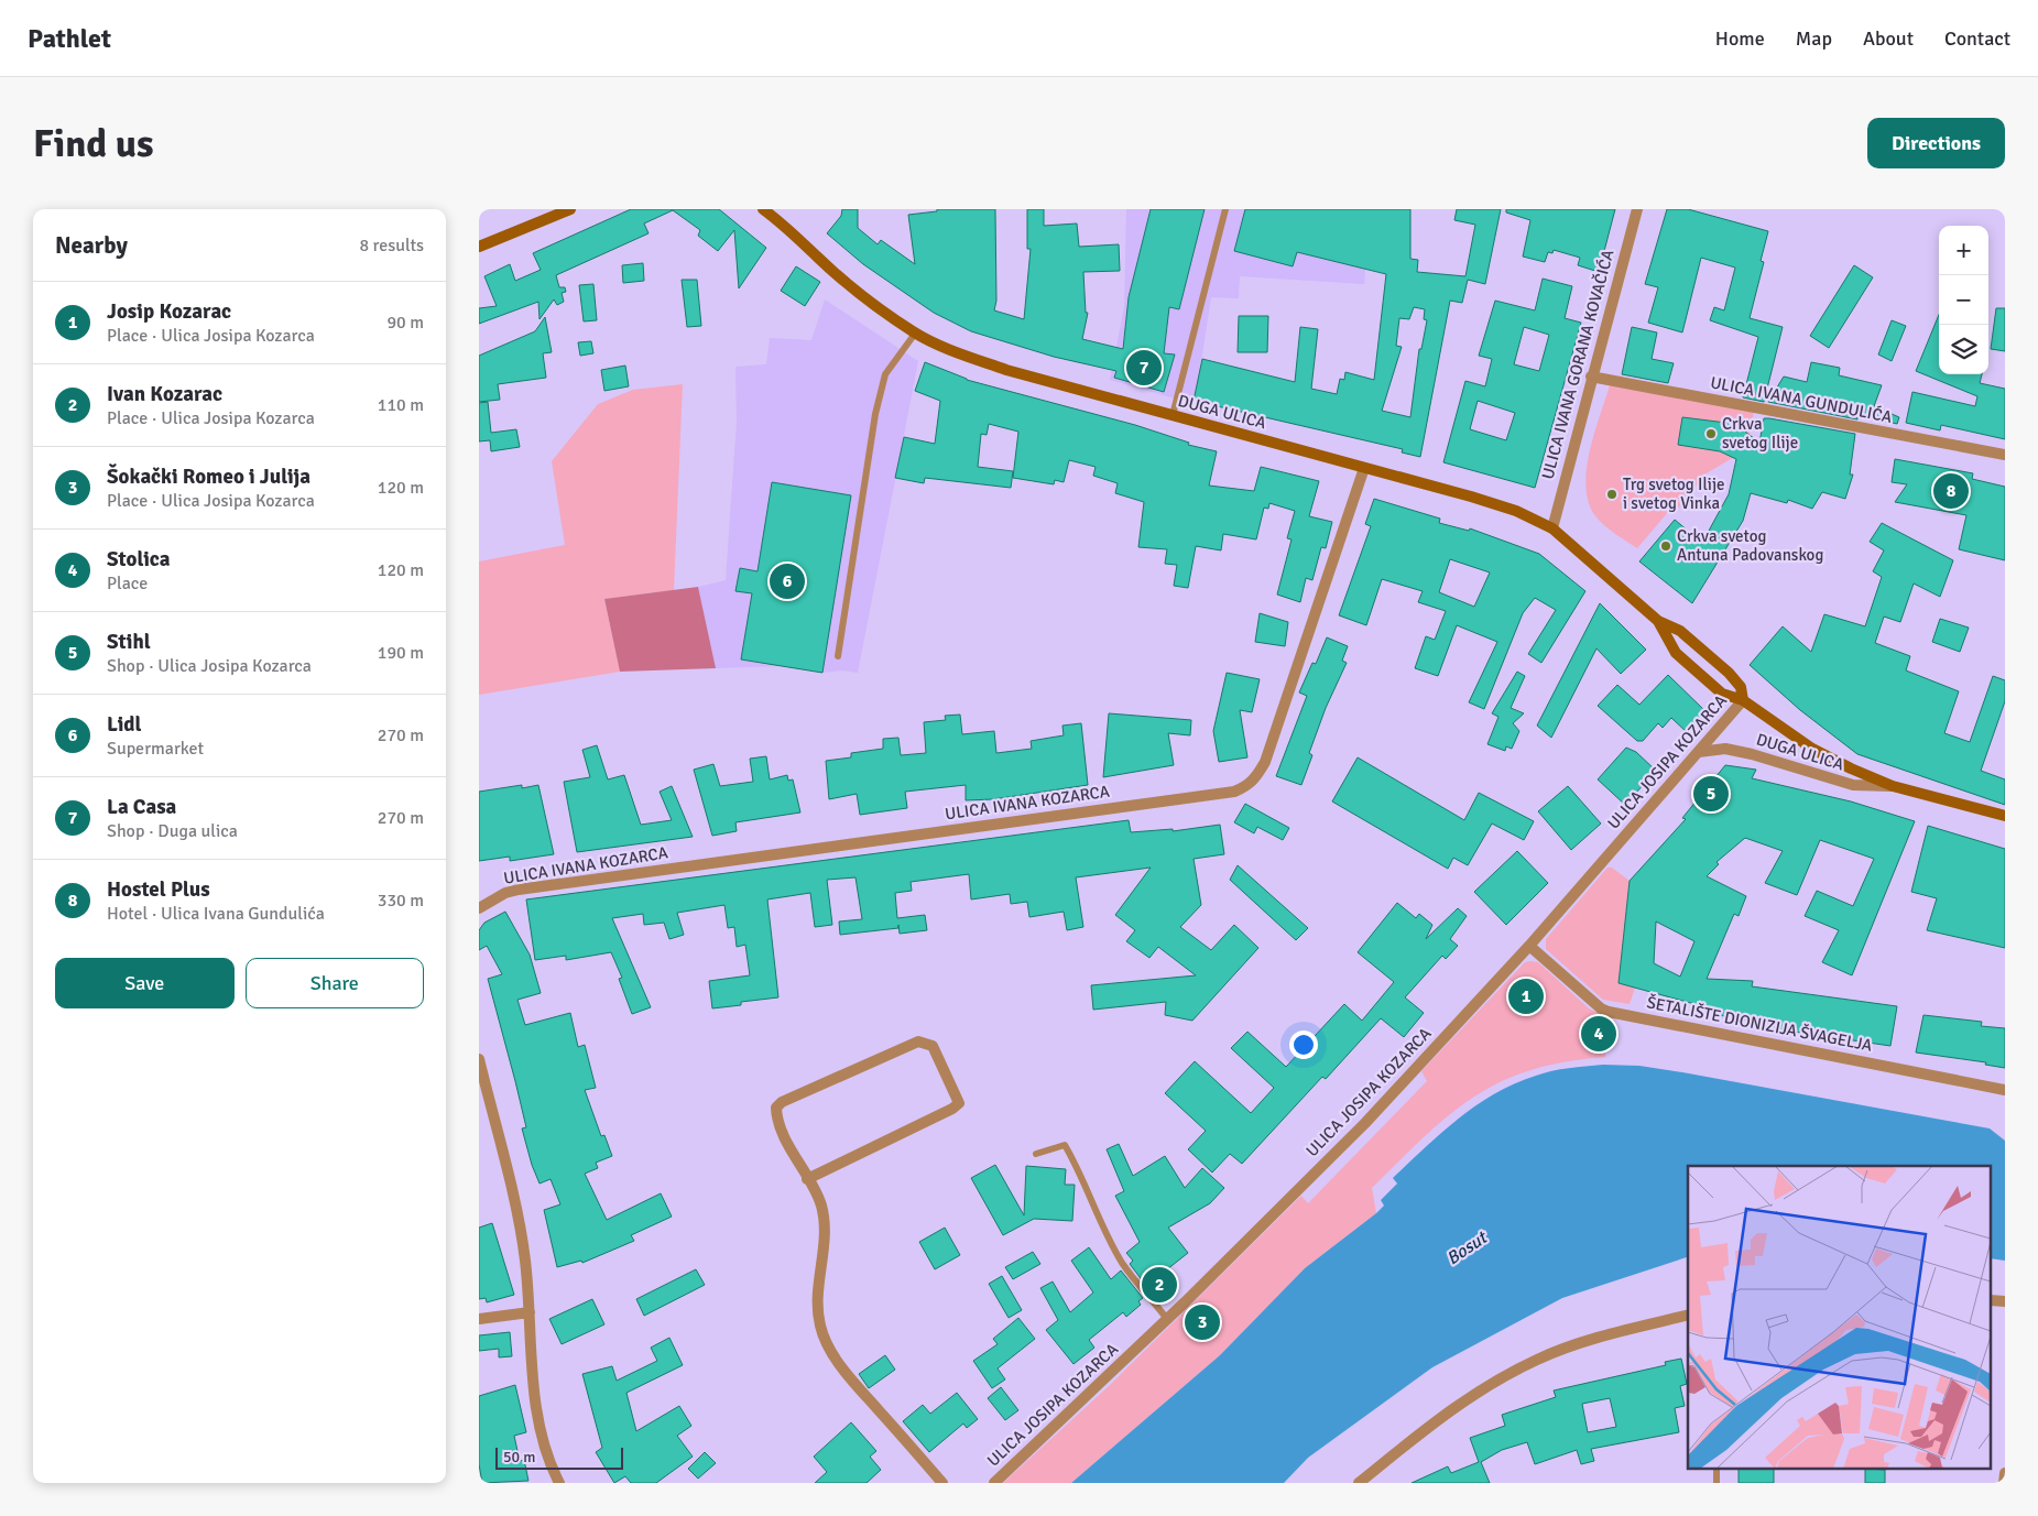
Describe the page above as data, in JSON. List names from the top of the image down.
{
  "streets": {
    "main road": ["DUGA ULICA"],
    "street": [
      "ULICA IVANA GORANA KOVAČIĆA",
      "ULICA IVANA GUNDULIĆA",
      "ULICA JOSIPA KOZARCA",
      "ULICA IVANA KOZARCA",
      "ŠETALIŠTE DIONIZIJA ŠVAGELJA"
    ]
  },
  "crossings": [
    ["ULICA IVANA GORANA KOVAČIĆA", "ULICA IVANA GUNDULIĆA"],
    ["ULICA IVANA GORANA KOVAČIĆA", "DUGA ULICA"],
    ["DUGA ULICA", "ULICA JOSIPA KOZARCA"],
    ["DUGA ULICA", "ULICA IVANA KOZARCA"],
    ["ULICA JOSIPA KOZARCA", "ŠETALIŠTE DIONIZIJA ŠVAGELJA"]
  ],
  "water": ["Bosut"],
  "places": ["Crkva svetog Ilije", "Trg svetog Ilije i svetog Vinka", "Crkva svetog Antuna Padovanskog"],
  "scale_bar": "50 m",
  "page": {
    "header": "Pathlet",
    "nav": [
      "Home",
      "Map",
      "About",
      "Contact"
    ],
    "buttons": [
      "Directions",
      ["Save", "Share"]
    ],
    "title": "Find us",
    "heading": ["Nearby", "8 results"],
    "map_buttons": ["+", "−"],
    "list": [
      {
        "mark": "1",
        "name": "Josip Kozarac",
        "note": "Place · Ulica Josipa Kozarca",
        "value": "90 m"
      },
      {
        "mark": "2",
        "name": "Ivan Kozarac",
        "note": "Place · Ulica Josipa Kozarca",
        "value": "110 m"
      },
      {
        "mark": "3",
        "name": "Šokački Romeo i Julija",
        "note": "Place · Ulica Josipa Kozarca",
        "value": "120 m"
      },
      {
        "mark": "4",
        "name": "Stolica",
        "note": "Place",
        "value": "120 m"
      },
      {
        "mark": "5",
        "name": "Stihl",
        "note": "Shop · Ulica Josipa Kozarca",
        "value": "190 m"
      },
      {
        "mark": "6",
        "name": "Lidl",
        "note": "Supermarket",
        "value": "270 m"
      },
      {
        "mark": "7",
        "name": "La Casa",
        "note": "Shop · Duga ulica",
        "value": "270 m"
      },
      {
        "mark": "8",
        "name": "Hostel Plus",
        "note": "Hotel · Ulica Ivana Gundulića",
        "value": "330 m"
      }
    ],
    "pins": [
      "7",
      "8",
      "6",
      "5",
      "1",
      "4",
      "2",
      "3"
    ],
    "scale": "50 m"
  }
}
